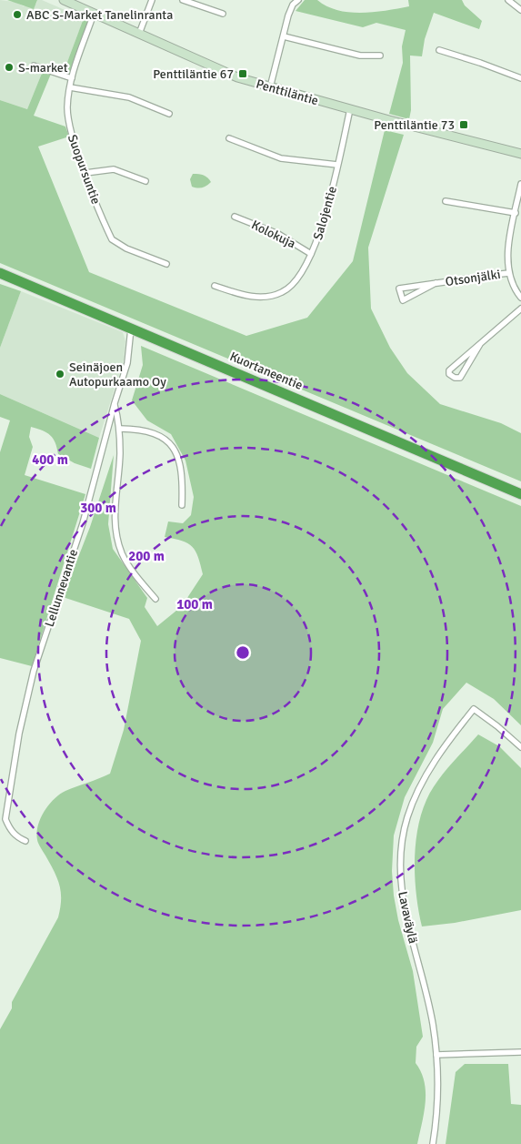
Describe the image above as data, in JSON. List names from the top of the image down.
{
  "streets": {
    "highway": ["Kuortaneentie"],
    "street": [
      "Penttiläntie",
      "Suopursuntie",
      "Salojentie",
      "Kolokuja",
      "Otsonjälki",
      "Lellunnevantie",
      "Lavaväylä"
    ]
  },
  "crossings": [
    ["Penttiläntie", "Suopursuntie"],
    ["Penttiläntie", "Salojentie"],
    ["Salojentie", "Kolokuja"],
    ["Kuortaneentie", "Lellunnevantie"]
  ],
  "places": {
    "other": ["ABC S-Market Tanelinranta", "S-market", "Seinäjoen Autopurkaamo Oy"],
    "transit": ["Penttiläntie 67", "Penttiläntie 73"]
  },
  "rings": [
    "400 m",
    "300 m",
    "200 m",
    "100 m"
  ]
}
